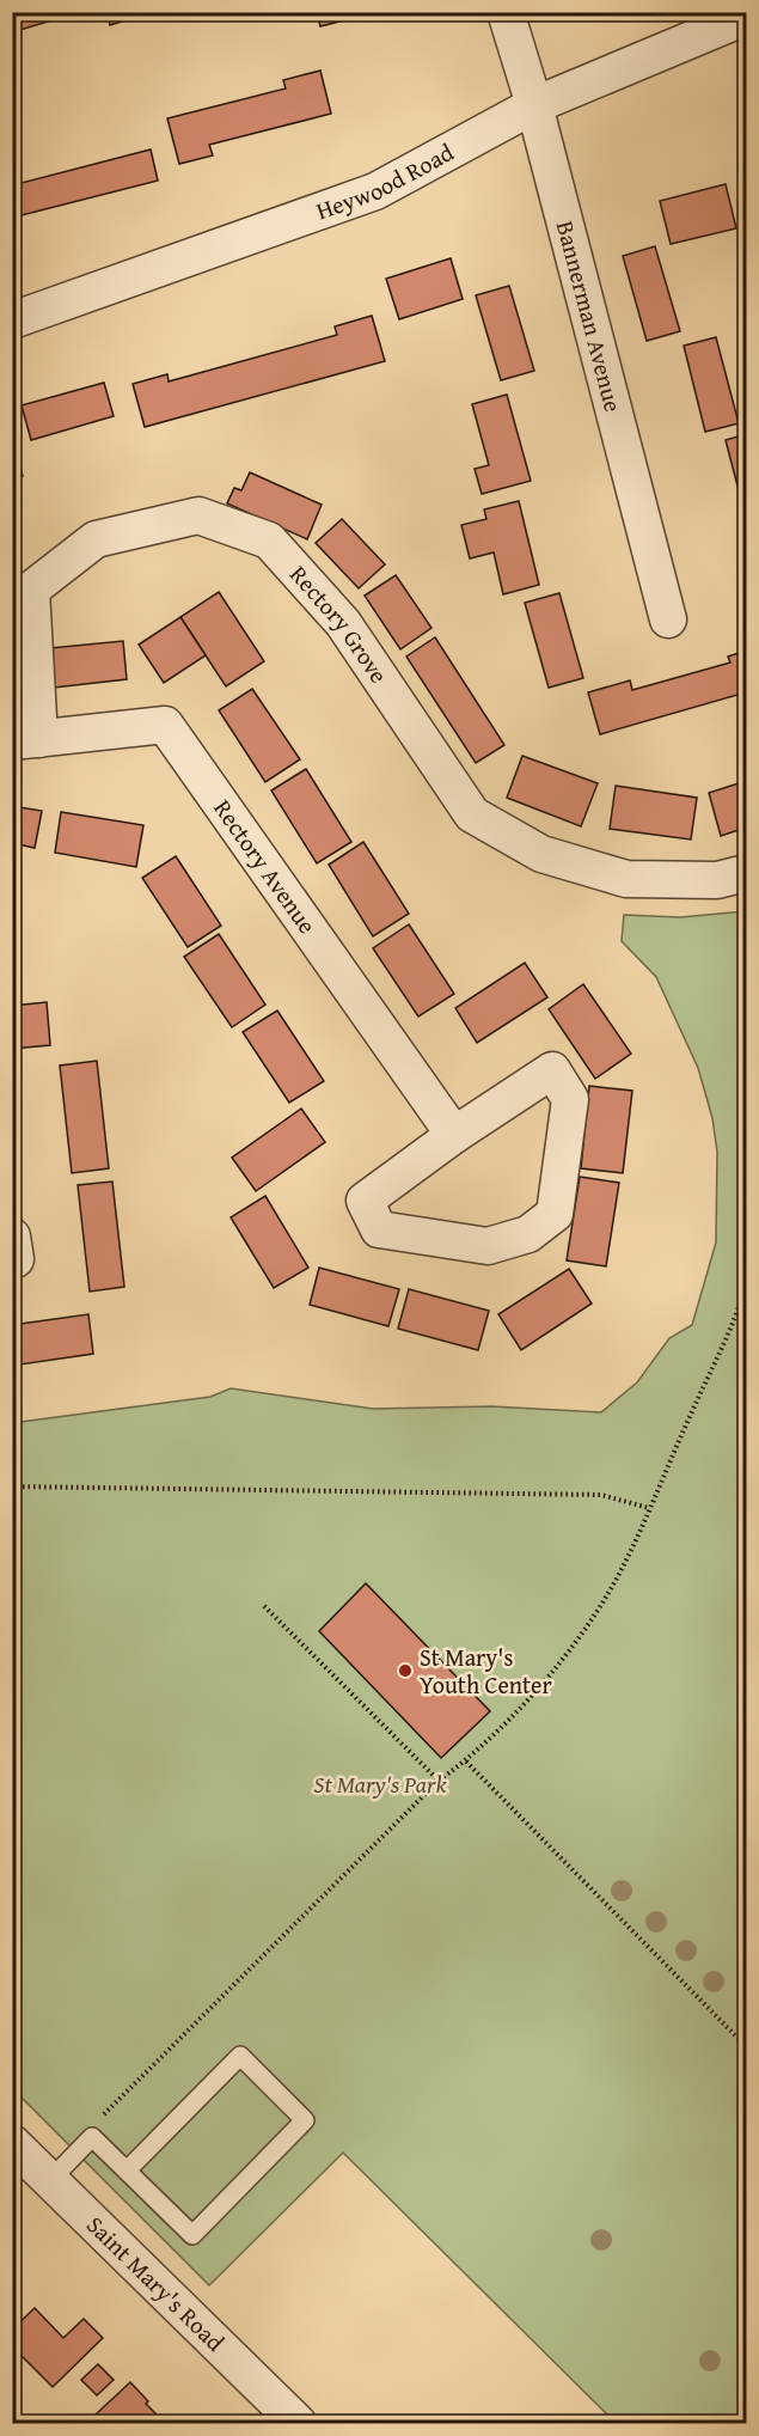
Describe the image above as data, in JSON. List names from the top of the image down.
{
  "streets": {
    "street": [
      "Heywood Road",
      "Bannerman Avenue",
      "Rectory Grove",
      "Rectory Avenue",
      "Saint Mary's Road"
    ]
  },
  "crossings": [
    ["Heywood Road", "Bannerman Avenue"],
    ["Rectory Grove", "Rectory Avenue"]
  ],
  "parks": ["St Mary's Park"],
  "places": ["St Mary's Youth Center"]
}
